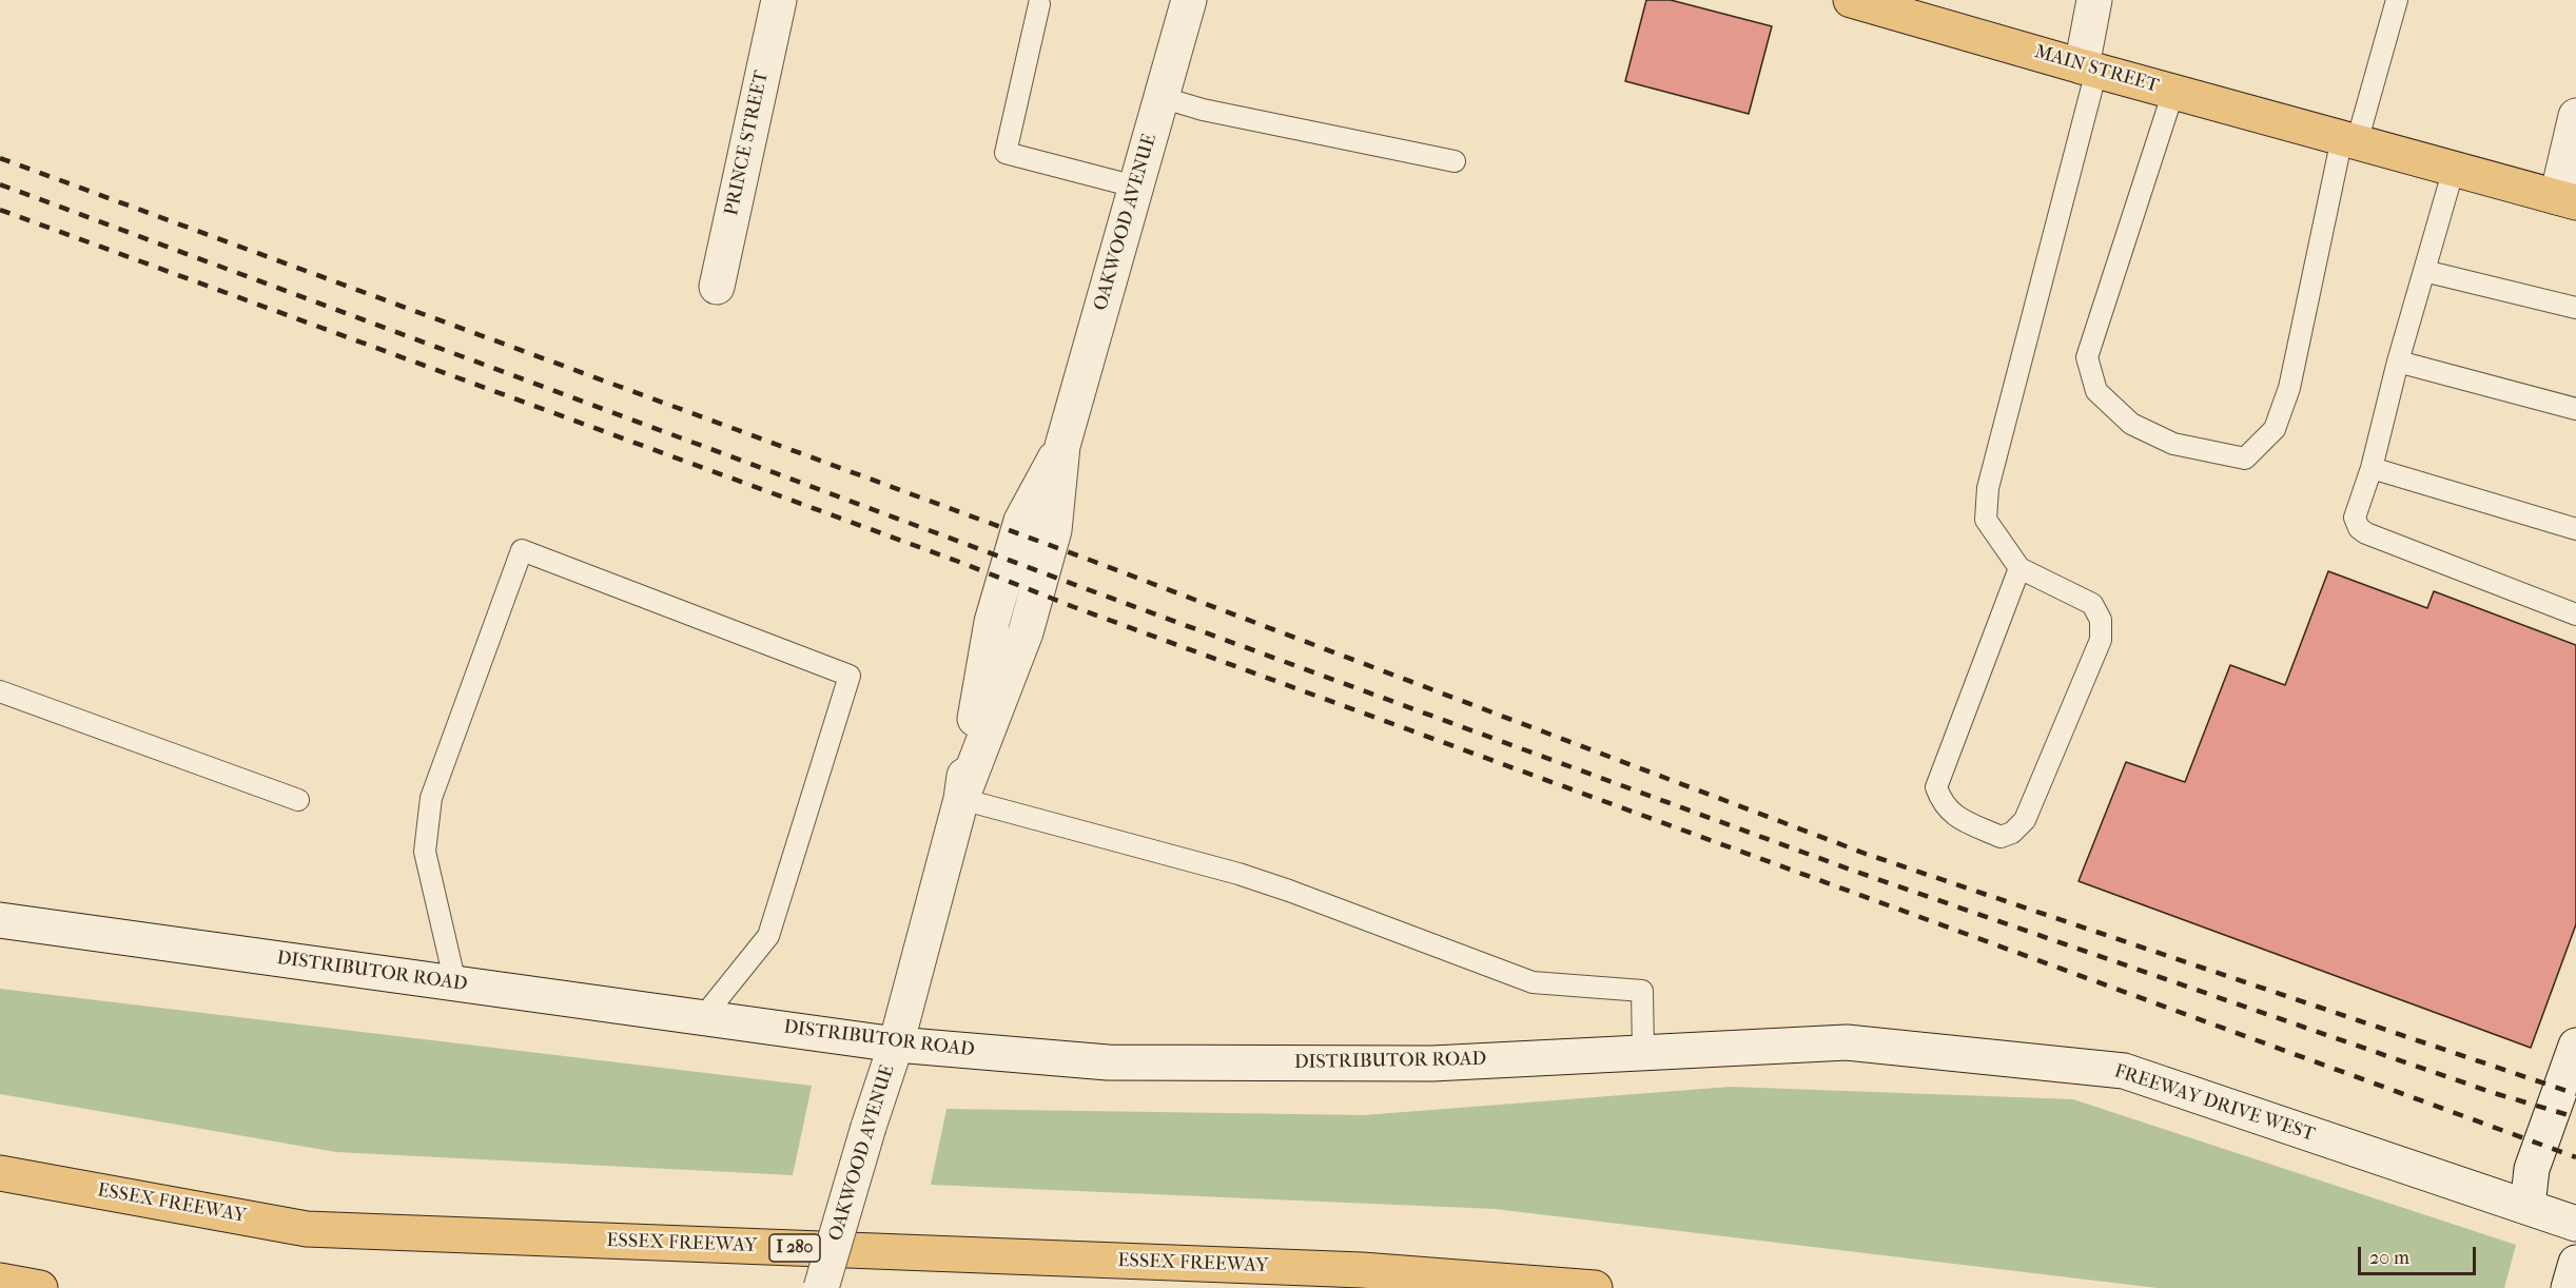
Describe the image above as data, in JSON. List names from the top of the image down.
{
  "streets": {
    "main road": [
      "MAIN STREET",
      "PRINCE STREET",
      "OAKWOOD AVENUE",
      "DISTRIBUTOR ROAD",
      "FREEWAY DRIVE WEST",
      "ESSEX FREEWAY",
      "I 280"
    ]
  },
  "crossings": [
    ["OAKWOOD AVENUE", "DISTRIBUTOR ROAD"],
    ["DISTRIBUTOR ROAD", "FREEWAY DRIVE WEST"]
  ],
  "scale_bar": "20 m"
}
